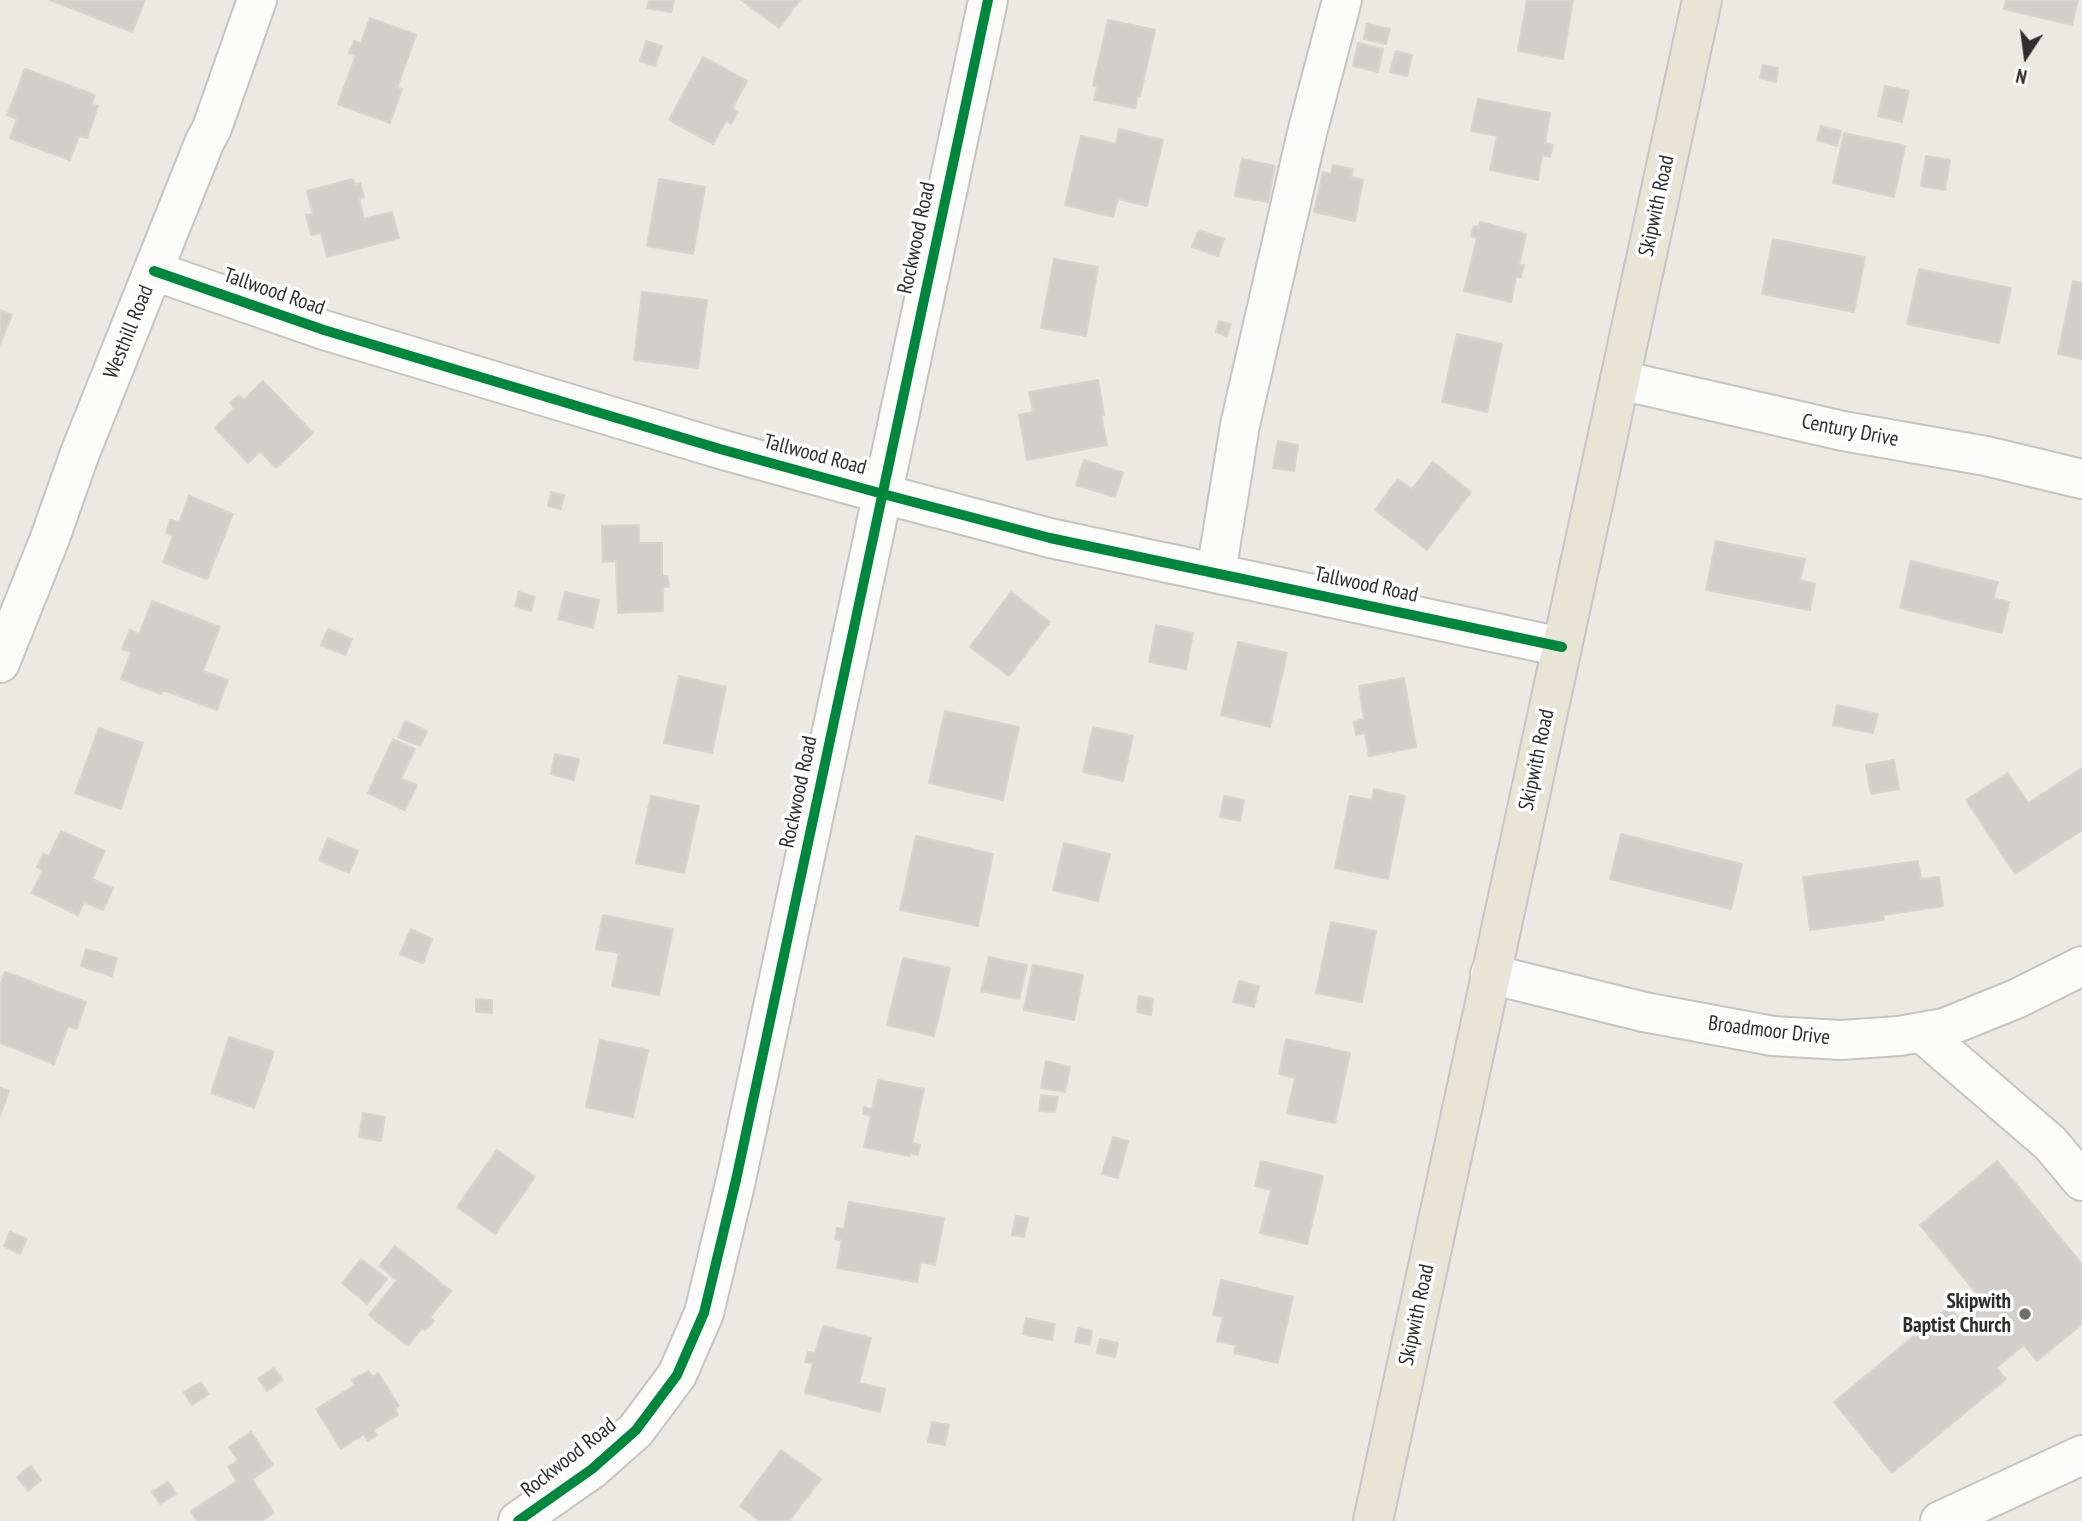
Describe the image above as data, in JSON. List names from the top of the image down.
{
  "streets": {
    "main road": ["Skipwith Road"],
    "street": [
      "Rockwood Road",
      "Tallwood Road",
      "Westhill Road",
      "Century Drive",
      "Broadmoor Drive"
    ]
  },
  "crossings": [
    ["Skipwith Road", "Tallwood Road"],
    ["Skipwith Road", "Century Drive"],
    ["Skipwith Road", "Broadmoor Drive"],
    ["Rockwood Road", "Tallwood Road"],
    ["Tallwood Road", "Westhill Road"]
  ],
  "places": ["Skipwith Baptist Church"],
  "north": "bottom"
}
